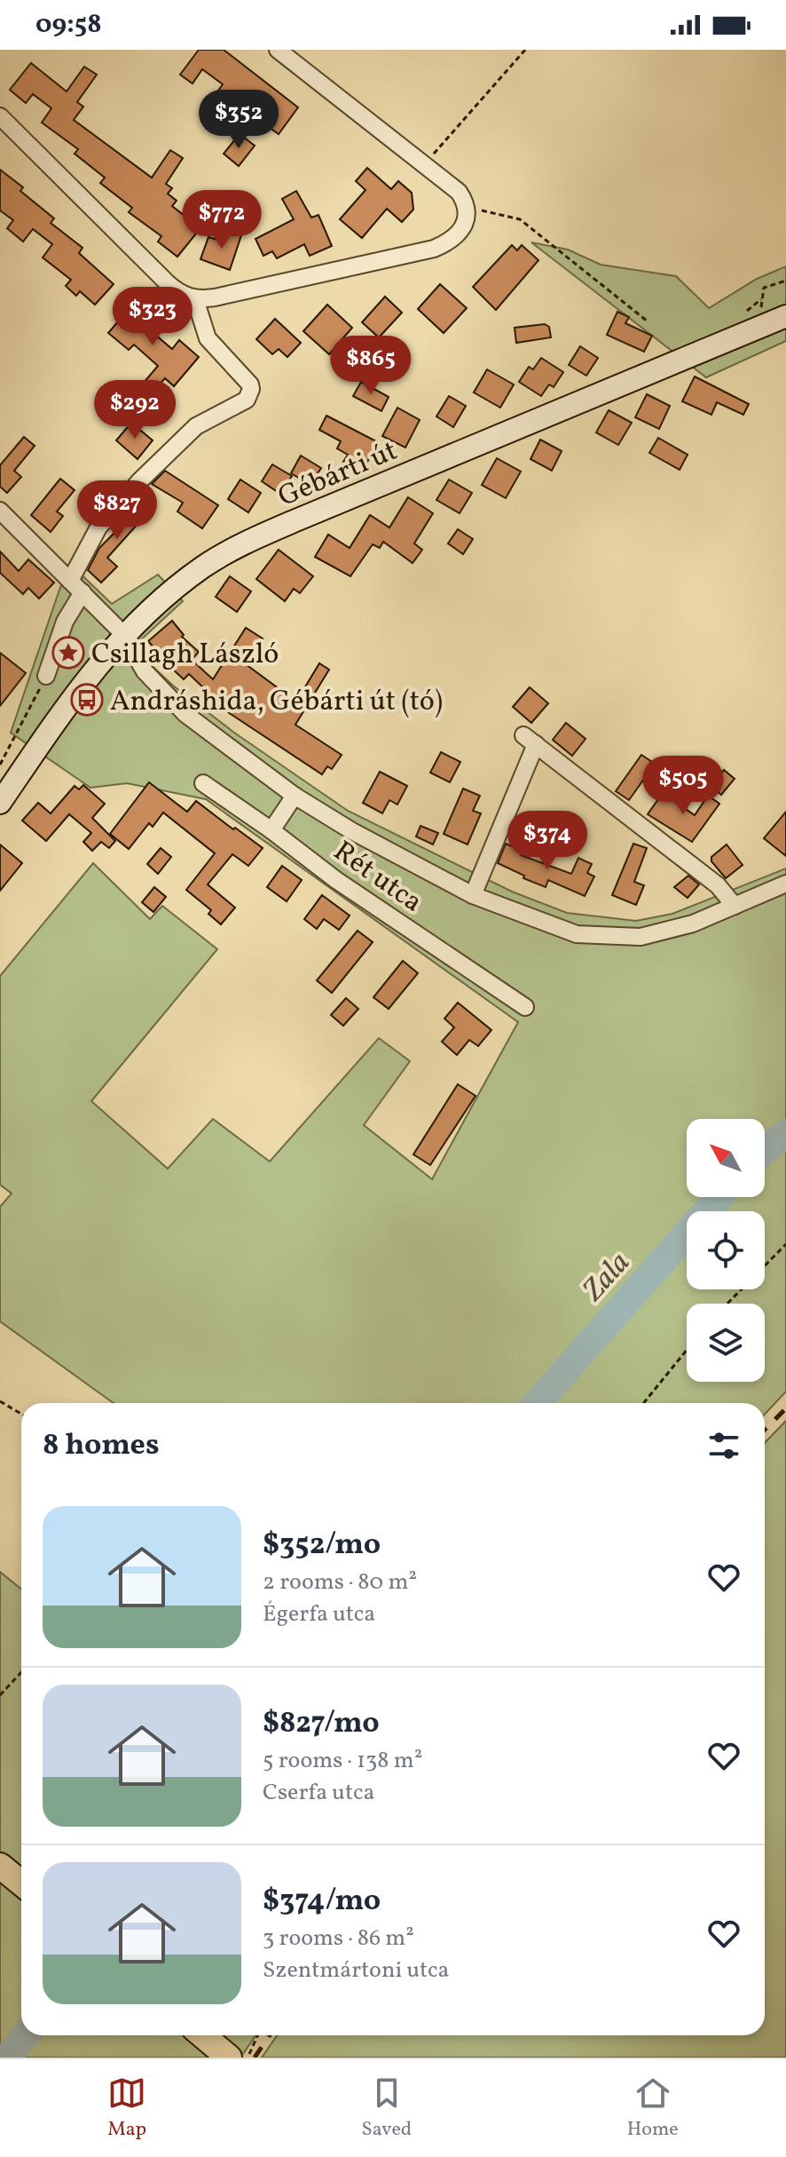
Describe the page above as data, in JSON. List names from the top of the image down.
{
  "streets": {
    "main road": ["Gébárti út"],
    "street": ["Rét utca"]
  },
  "water": ["Zala"],
  "places": {
    "place": ["Csillagh László"],
    "bus stop": ["Andráshida, Gébárti út (tó)"]
  },
  "north": "top left",
  "page": {
    "status": "09:58",
    "price": [
      "$352",
      "$772",
      "$323",
      "$865",
      "$292",
      "$827",
      "$505",
      "$374"
    ],
    "heading": "8 homes",
    "list": [
      {
        "name": "$352/mo",
        "note": "2 rooms · 80 m² · Égerfa utca"
      },
      {
        "name": "$827/mo",
        "note": "5 rooms · 138 m² · Cserfa utca"
      },
      {
        "name": "$374/mo",
        "note": "3 rooms · 86 m² · Szentmártoni utca"
      }
    ],
    "tabs": ["Map", "Saved", "Home"]
  }
}
